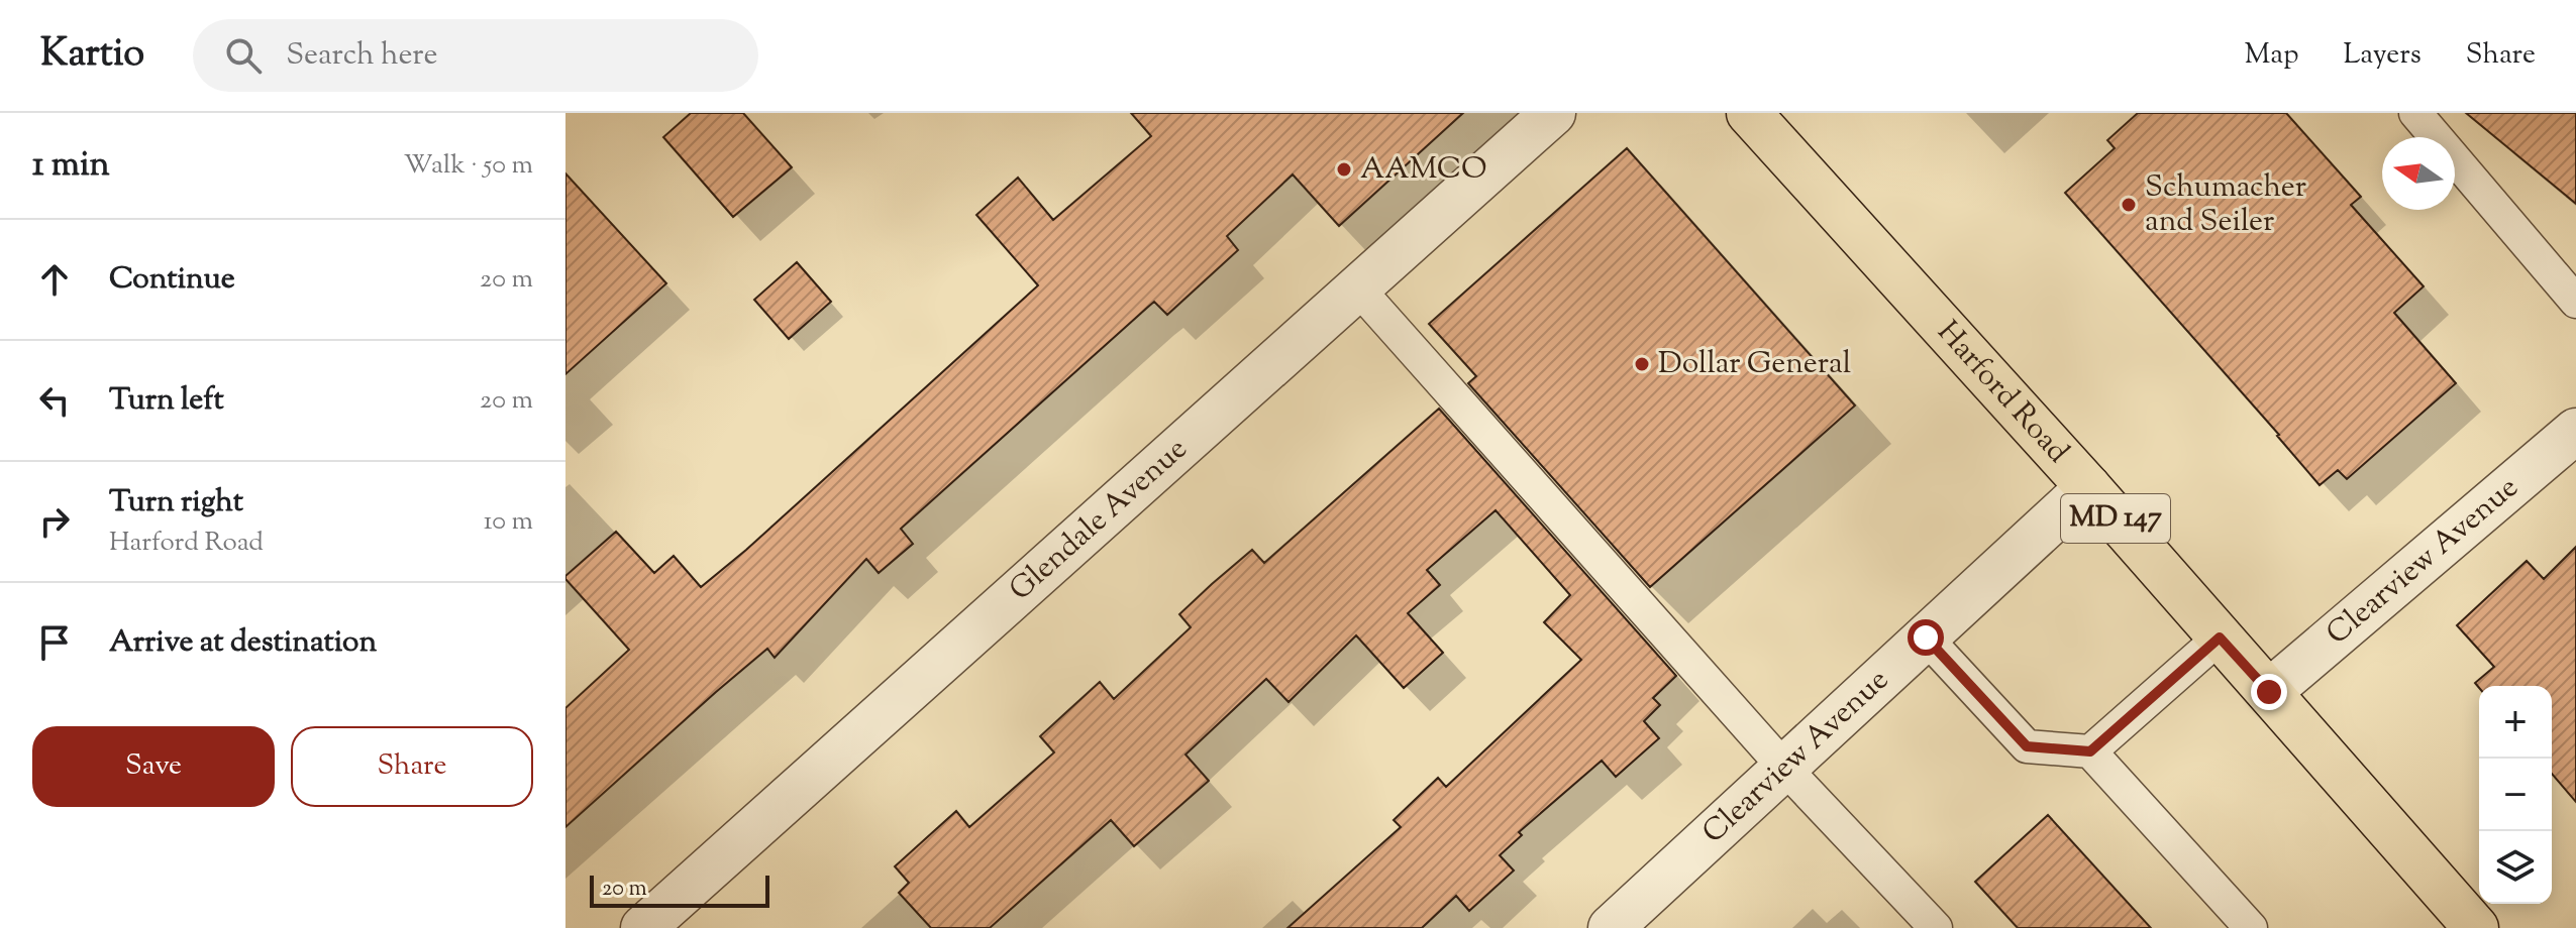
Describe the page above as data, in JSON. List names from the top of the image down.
{
  "streets": {
    "main road": ["Harford Road", "MD 147"],
    "street": ["Glendale Avenue", "Clearview Avenue"]
  },
  "crossings": [
    ["Harford Road", "Clearview Avenue"]
  ],
  "places": ["AAMCO", "Schumacher and Seiler", "Dollar General"],
  "scale_bar": "20 m",
  "north": "left",
  "page": {
    "header": "Kartio",
    "search": "Search here",
    "nav": ["Map", "Layers", "Share"],
    "heading": ["1 min", "Walk · 50 m"],
    "list": [
      ["Continue", "20 m"],
      ["Turn left", "20 m"],
      ["Turn right", "Harford Road", "10 m"],
      "Arrive at destination"
    ],
    "map_buttons": ["+", "−"],
    "buttons": ["Save", "Share"],
    "scale": "20 m"
  }
}
